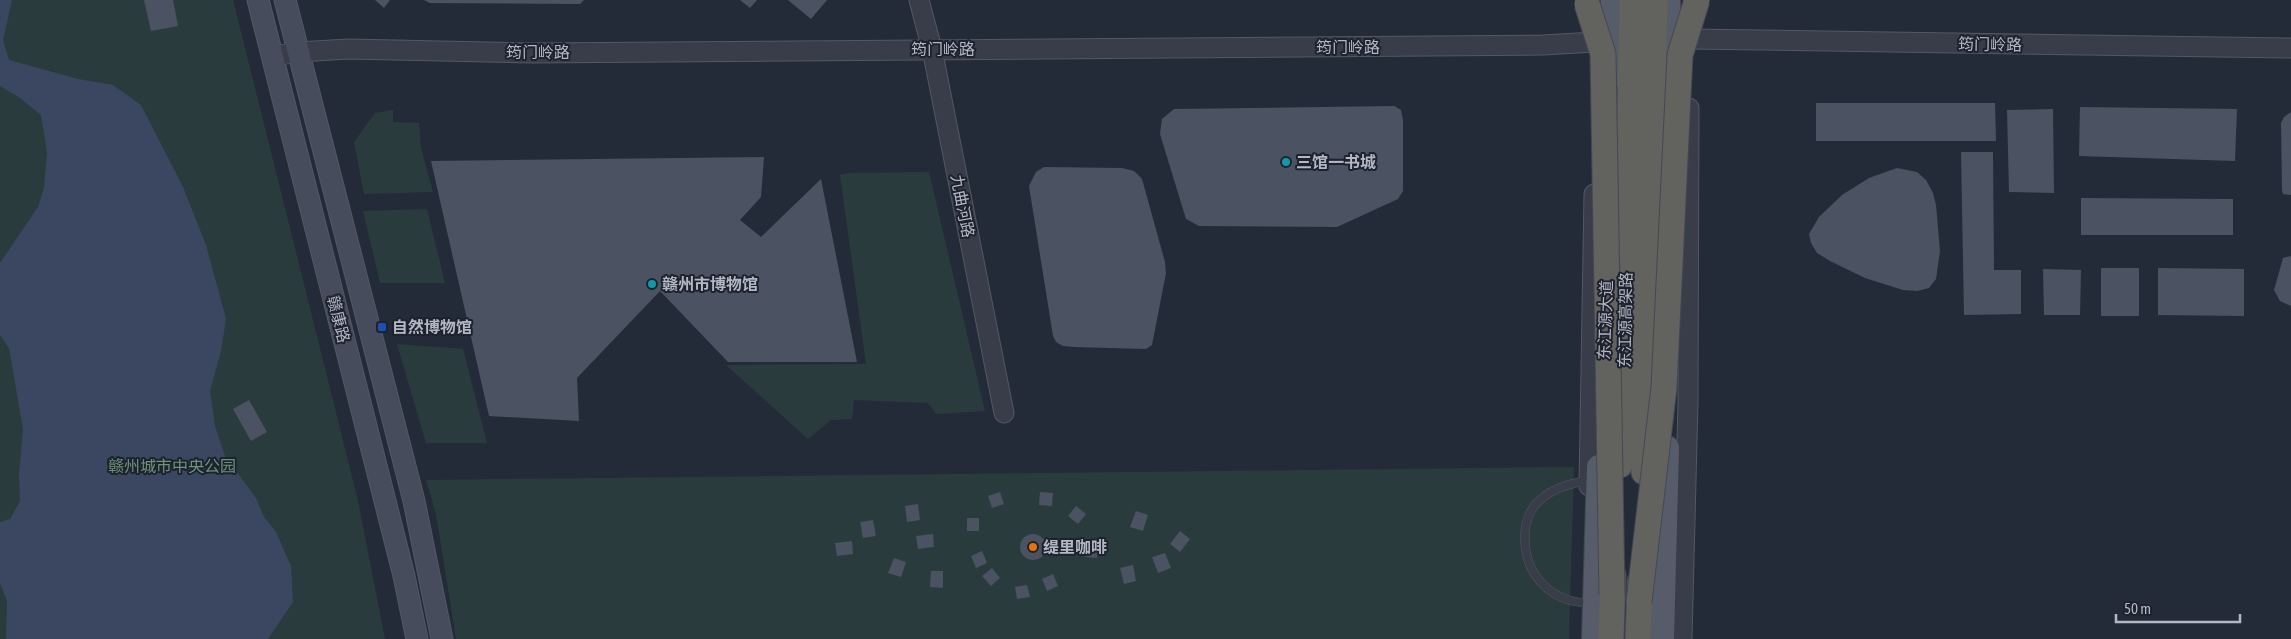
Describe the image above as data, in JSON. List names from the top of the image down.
{
  "streets": {
    "highway": ["东江源高架路"],
    "main road": ["赣康路", "东江源大道"],
    "street": ["筠门岭路", "九曲河路"]
  },
  "crossings": [
    ["筠门岭路", "九曲河路"],
    ["筠门岭路", "赣康路"],
    ["筠门岭路", "东江源大道"]
  ],
  "parks": ["赣州城市中央公园"],
  "places": {
    "other": ["三馆一书城", "赣州市博物馆", "缇里咖啡"],
    "transit": ["自然博物馆"]
  },
  "scale_bar": "50 m"
}
